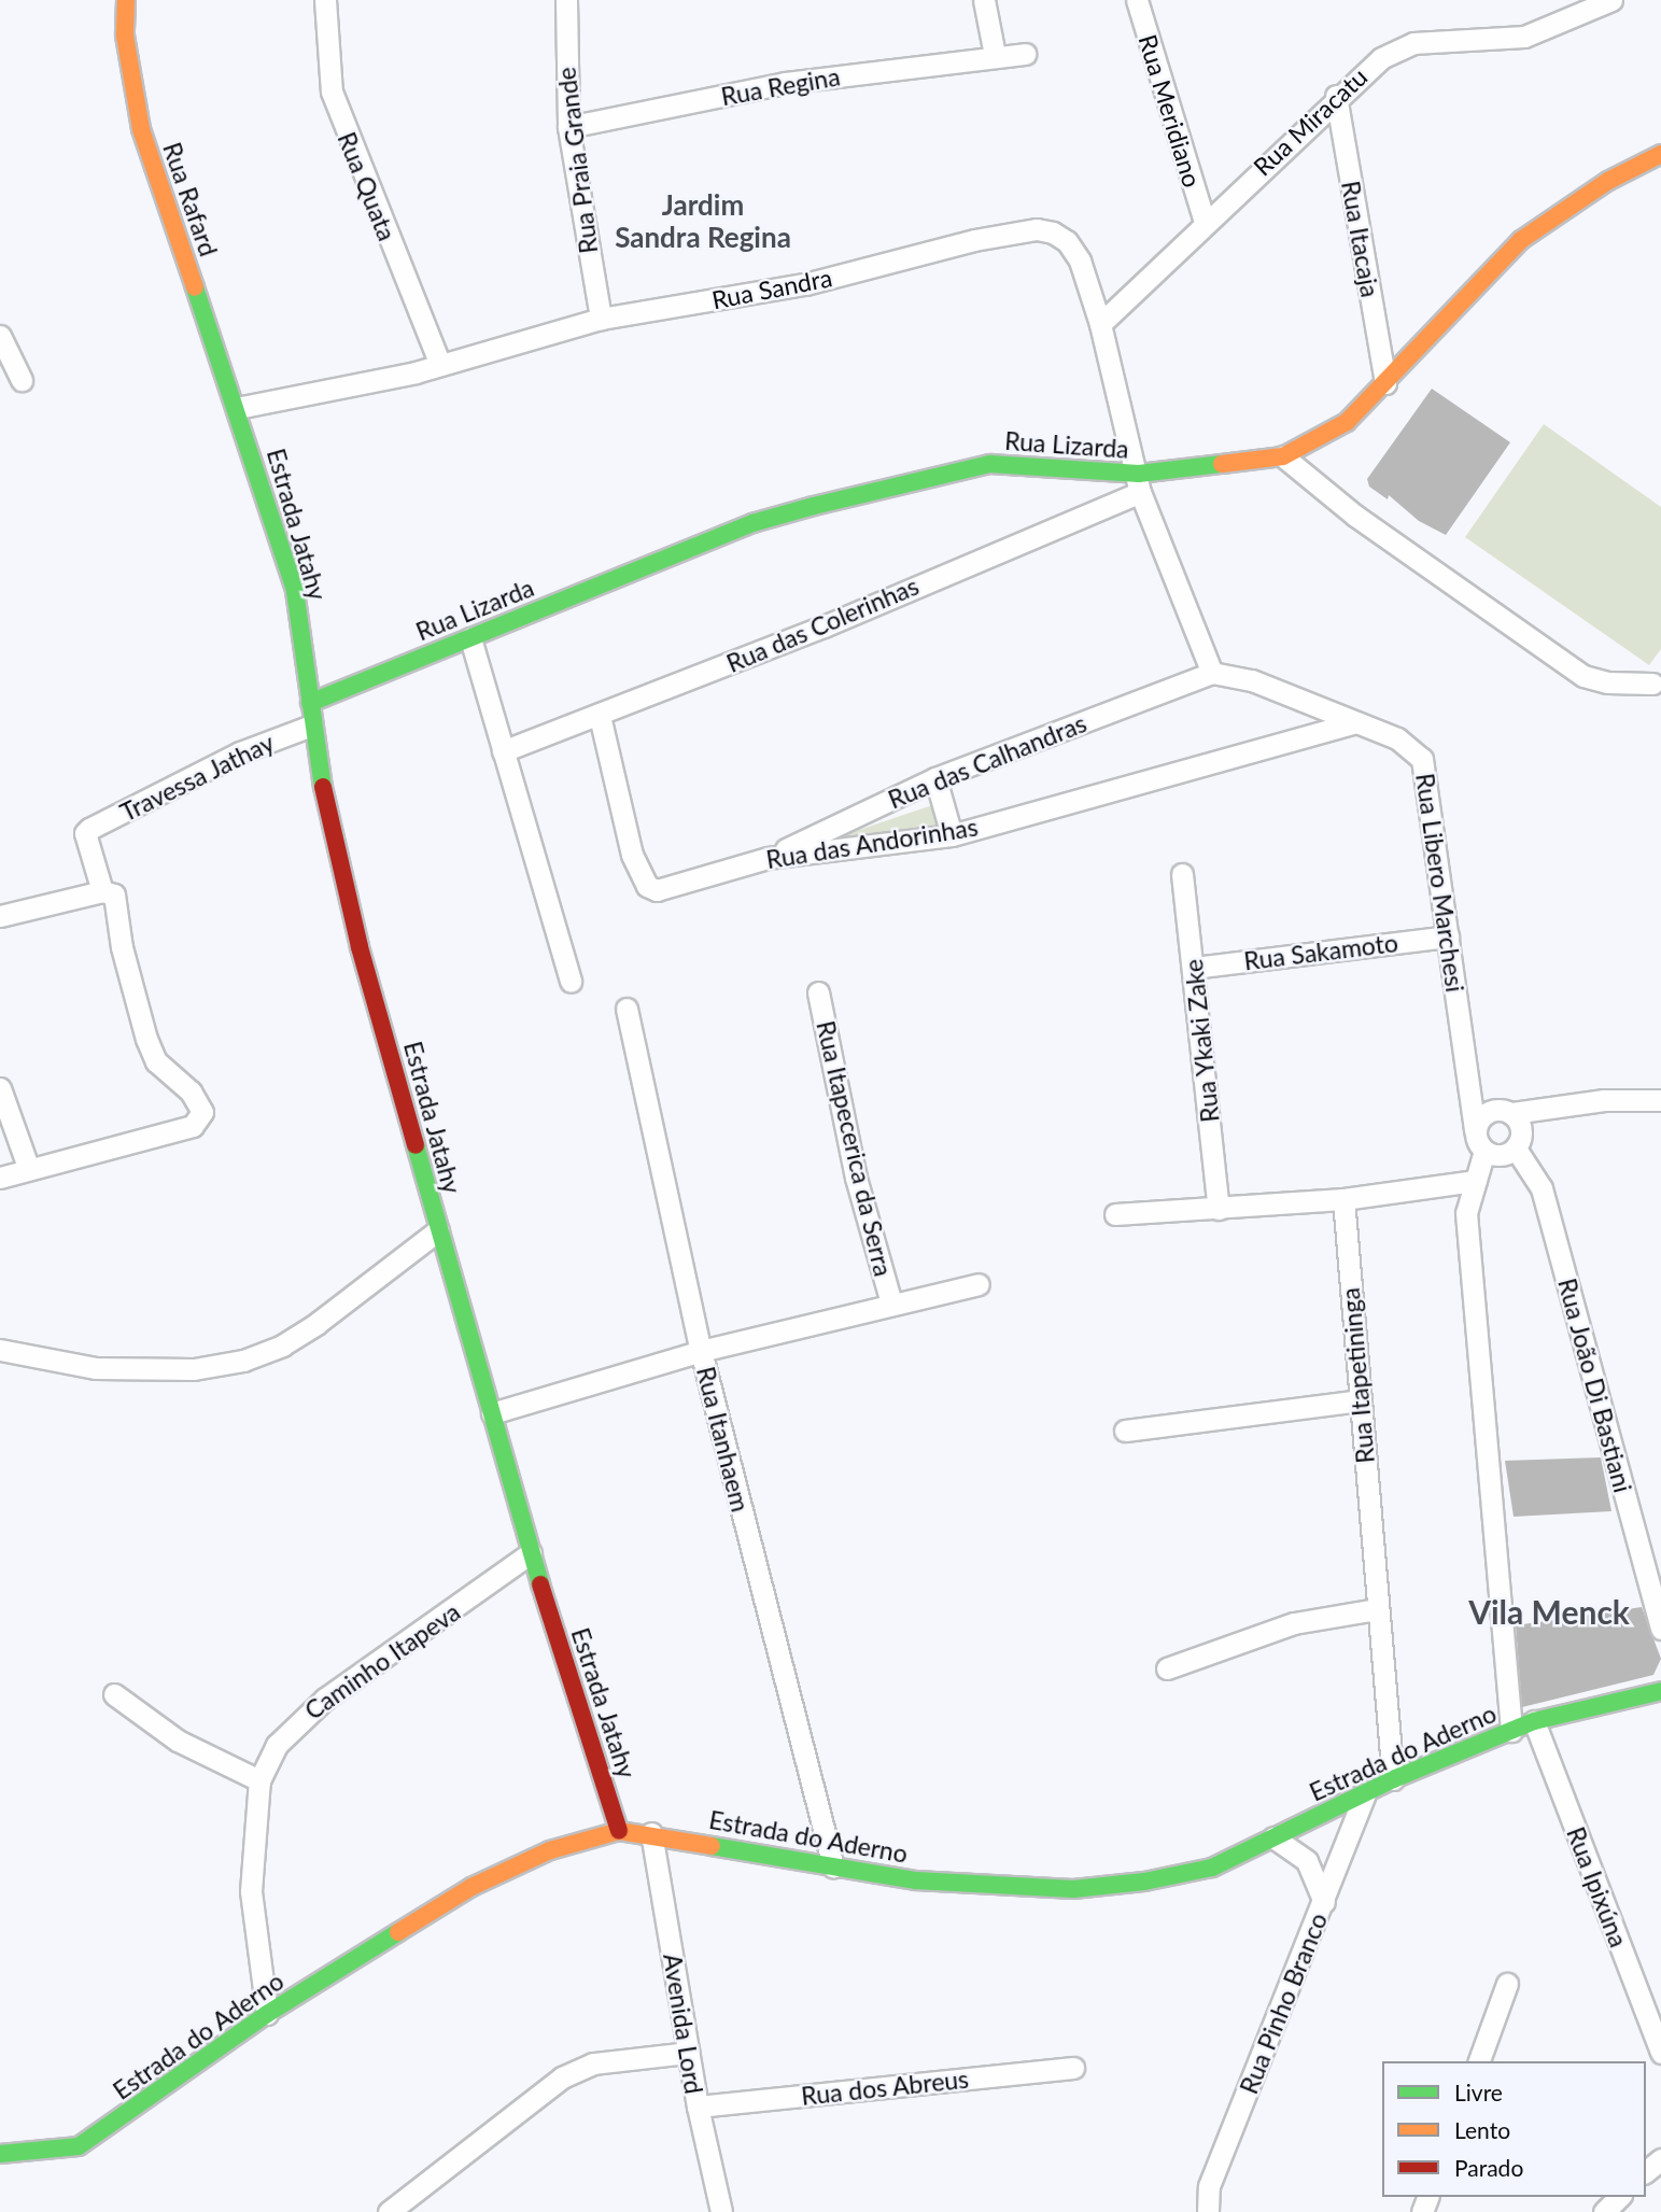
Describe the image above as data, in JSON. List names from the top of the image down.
{
  "streets": {
    "street": [
      "Rua Regina",
      "Rua Meridiano",
      "Rua Miracatu",
      "Rua Praia Grande",
      "Rua Quata",
      "Rua Rafard",
      "Rua Itacaja",
      "Rua Sandra",
      "Rua Lizarda",
      "Estrada Jatahy",
      "Rua das Colerinhas",
      "Rua das Calhandras",
      "Travessa Jathay",
      "Rua das Andorinhas",
      "Rua Libero Marchesi",
      "Rua Sakamoto",
      "Rua Ykaki Zake",
      "Rua Itapecerica da Serra",
      "Rua Itapetininga",
      "Rua João Di Bastiani",
      "Rua Itanhaem",
      "Caminho Itapeva",
      "Estrada do Aderno",
      "Rua Ipixúna",
      "Rua Pinho Branco",
      "Avenida Lord",
      "Rua dos Abreus"
    ]
  },
  "crossings": [
    ["Rua Regina", "Rua Praia Grande"],
    ["Rua Meridiano", "Rua Miracatu"],
    ["Rua Miracatu", "Rua Itacaja"],
    ["Rua Miracatu", "Rua Sandra"],
    ["Rua Praia Grande", "Rua Sandra"],
    ["Rua Quata", "Rua Sandra"],
    ["Rua Rafard", "Rua Sandra"],
    ["Rua Rafard", "Estrada Jatahy"],
    ["Rua Itacaja", "Rua Lizarda"],
    ["Rua Sandra", "Rua Lizarda"],
    ["Rua Sandra", "Estrada Jatahy"],
    ["Rua Sandra", "Rua das Colerinhas"],
    ["Rua Lizarda", "Estrada Jatahy"],
    ["Rua Lizarda", "Rua das Colerinhas"],
    ["Estrada Jatahy", "Travessa Jathay"],
    ["Estrada Jatahy", "Caminho Itapeva"],
    ["Estrada Jatahy", "Estrada do Aderno"],
    ["Rua das Colerinhas", "Rua das Andorinhas"],
    ["Rua das Calhandras", "Rua das Andorinhas"],
    ["Rua das Calhandras", "Rua Libero Marchesi"],
    ["Rua das Andorinhas", "Rua Libero Marchesi"],
    ["Rua Libero Marchesi", "Rua Sakamoto"],
    ["Rua Libero Marchesi", "Rua João Di Bastiani"],
    ["Rua Sakamoto", "Rua Ykaki Zake"],
    ["Rua Itapetininga", "Estrada do Aderno"],
    ["Rua Itanhaem", "Estrada do Aderno"],
    ["Caminho Itapeva", "Estrada do Aderno"],
    ["Estrada do Aderno", "Rua Ipixúna"],
    ["Estrada do Aderno", "Rua Pinho Branco"],
    ["Estrada do Aderno", "Avenida Lord"],
    ["Avenida Lord", "Rua dos Abreus"]
  ],
  "districts": ["Jardim Sandra Regina", "Vila Menck"],
  "legend": ["Livre", "Lento", "Parado"]
}
